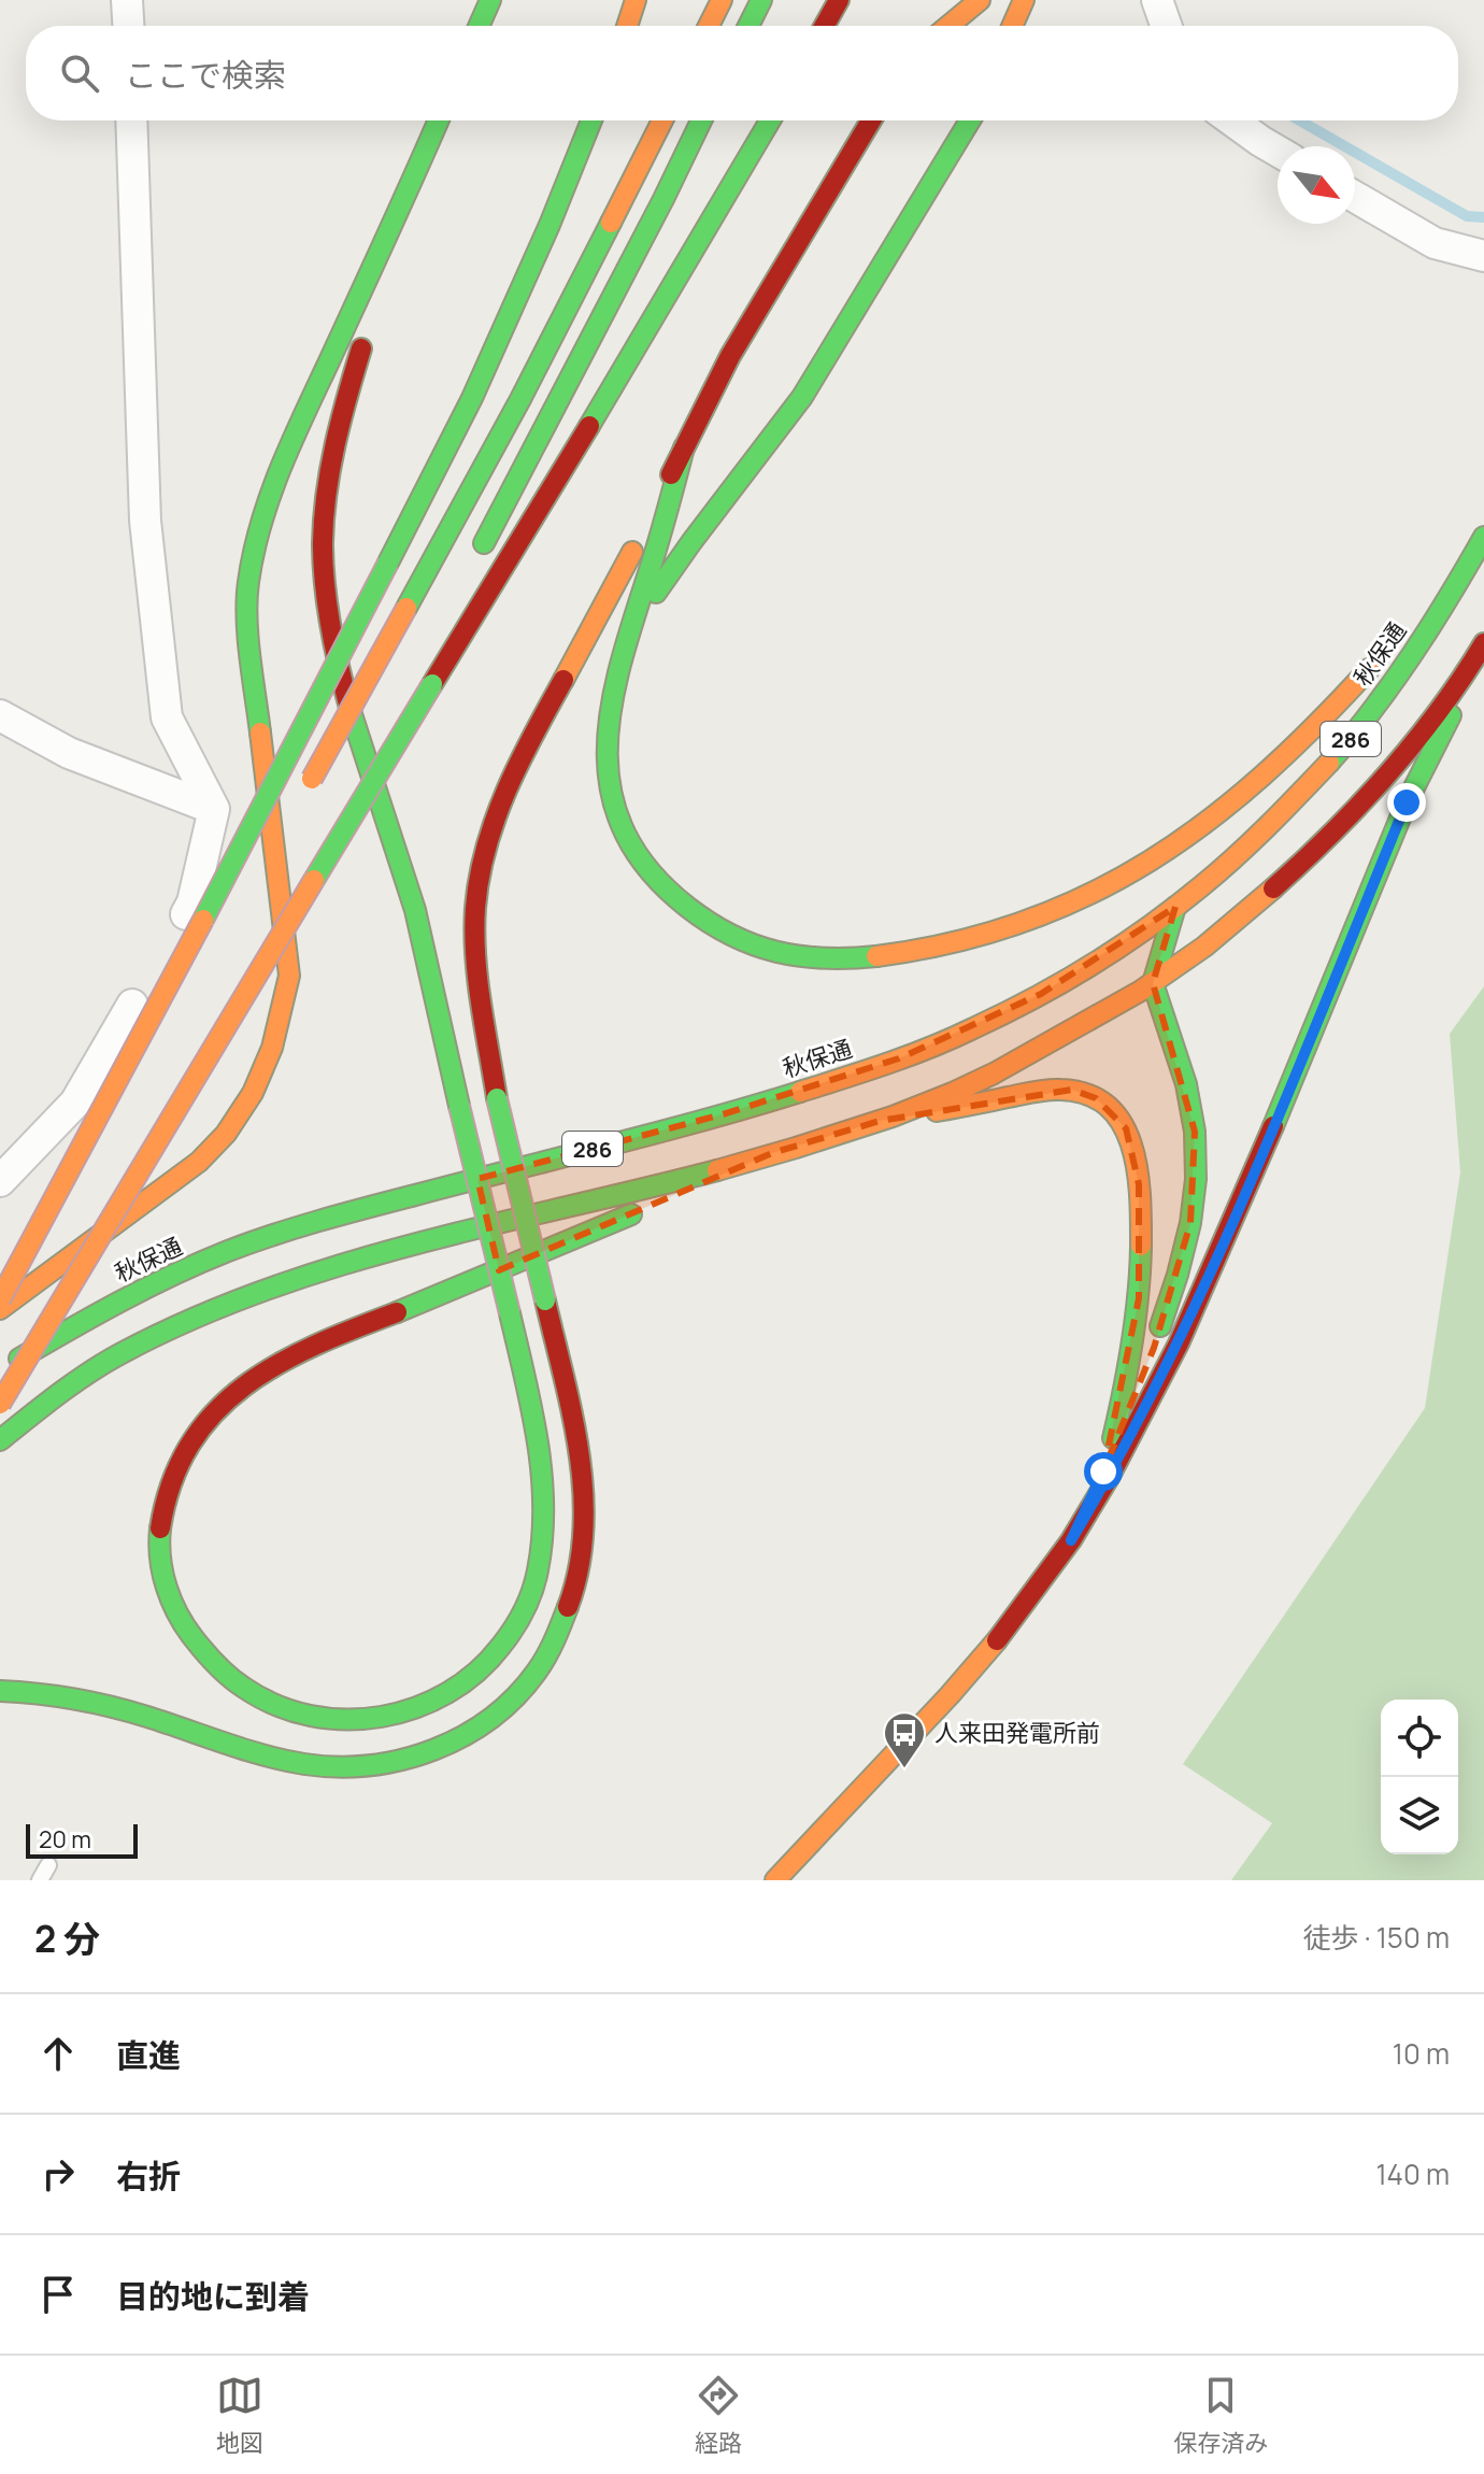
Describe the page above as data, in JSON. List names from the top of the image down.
{
  "streets": {
    "main road": ["秋保通", "286"]
  },
  "places": {
    "bus stop": ["人来田発電所前"]
  },
  "scale_bar": "20 m",
  "north": "bottom right",
  "page": {
    "search": "ここで検索",
    "scale": "20 m",
    "heading": ["2 分", "徒歩 · 150 m"],
    "list": [
      ["直進", "10 m"],
      ["右折", "140 m"],
      "目的地に到着"
    ],
    "nav": ["地図", "経路", "保存済み"]
  }
}
